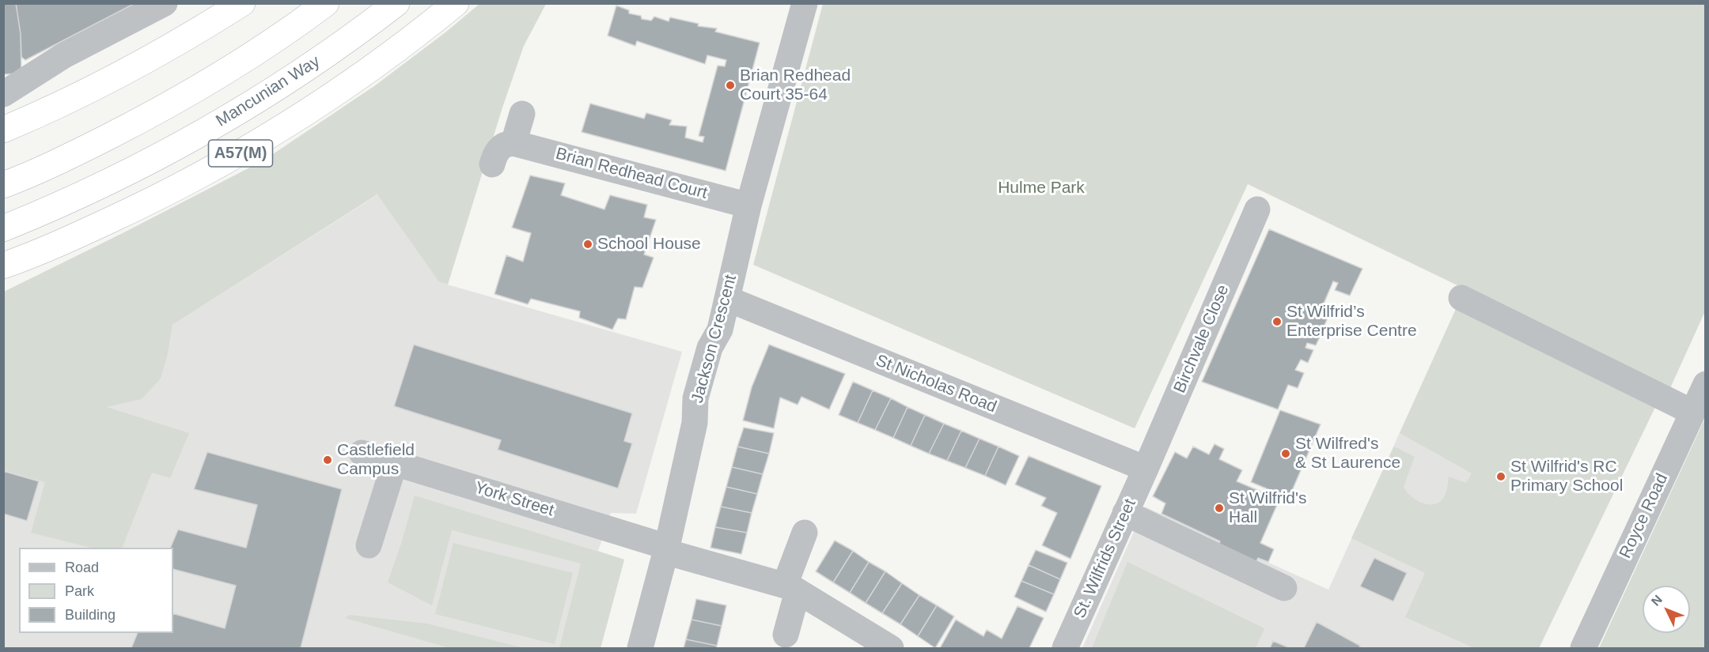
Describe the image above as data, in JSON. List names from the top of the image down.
{
  "streets": {
    "highway": ["Mancunian Way", "A57(M)"],
    "street": [
      "Brian Redhead Court",
      "Jackson Crescent",
      "Birchvale Close",
      "St Nicholas Road",
      "York Street",
      "Royce Road",
      "St. Wilfrids Street"
    ]
  },
  "crossings": [
    ["Brian Redhead Court", "Jackson Crescent"],
    ["Jackson Crescent", "St Nicholas Road"],
    ["Jackson Crescent", "York Street"],
    ["Birchvale Close", "St Nicholas Road"],
    ["Birchvale Close", "St. Wilfrids Street"],
    ["St Nicholas Road", "St. Wilfrids Street"]
  ],
  "parks": ["Hulme Park"],
  "places": [
    "Brian Redhead Court 35-64",
    "School House",
    "St Wilfrid’s Enterprise Centre",
    "St Wilfred's & St Laurence",
    "Castlefield Campus",
    "St Wilfrid's RC Primary School",
    "St Wilfrid's Hall"
  ],
  "legend": ["Road", "Park", "Building"],
  "north": "top left"
}
